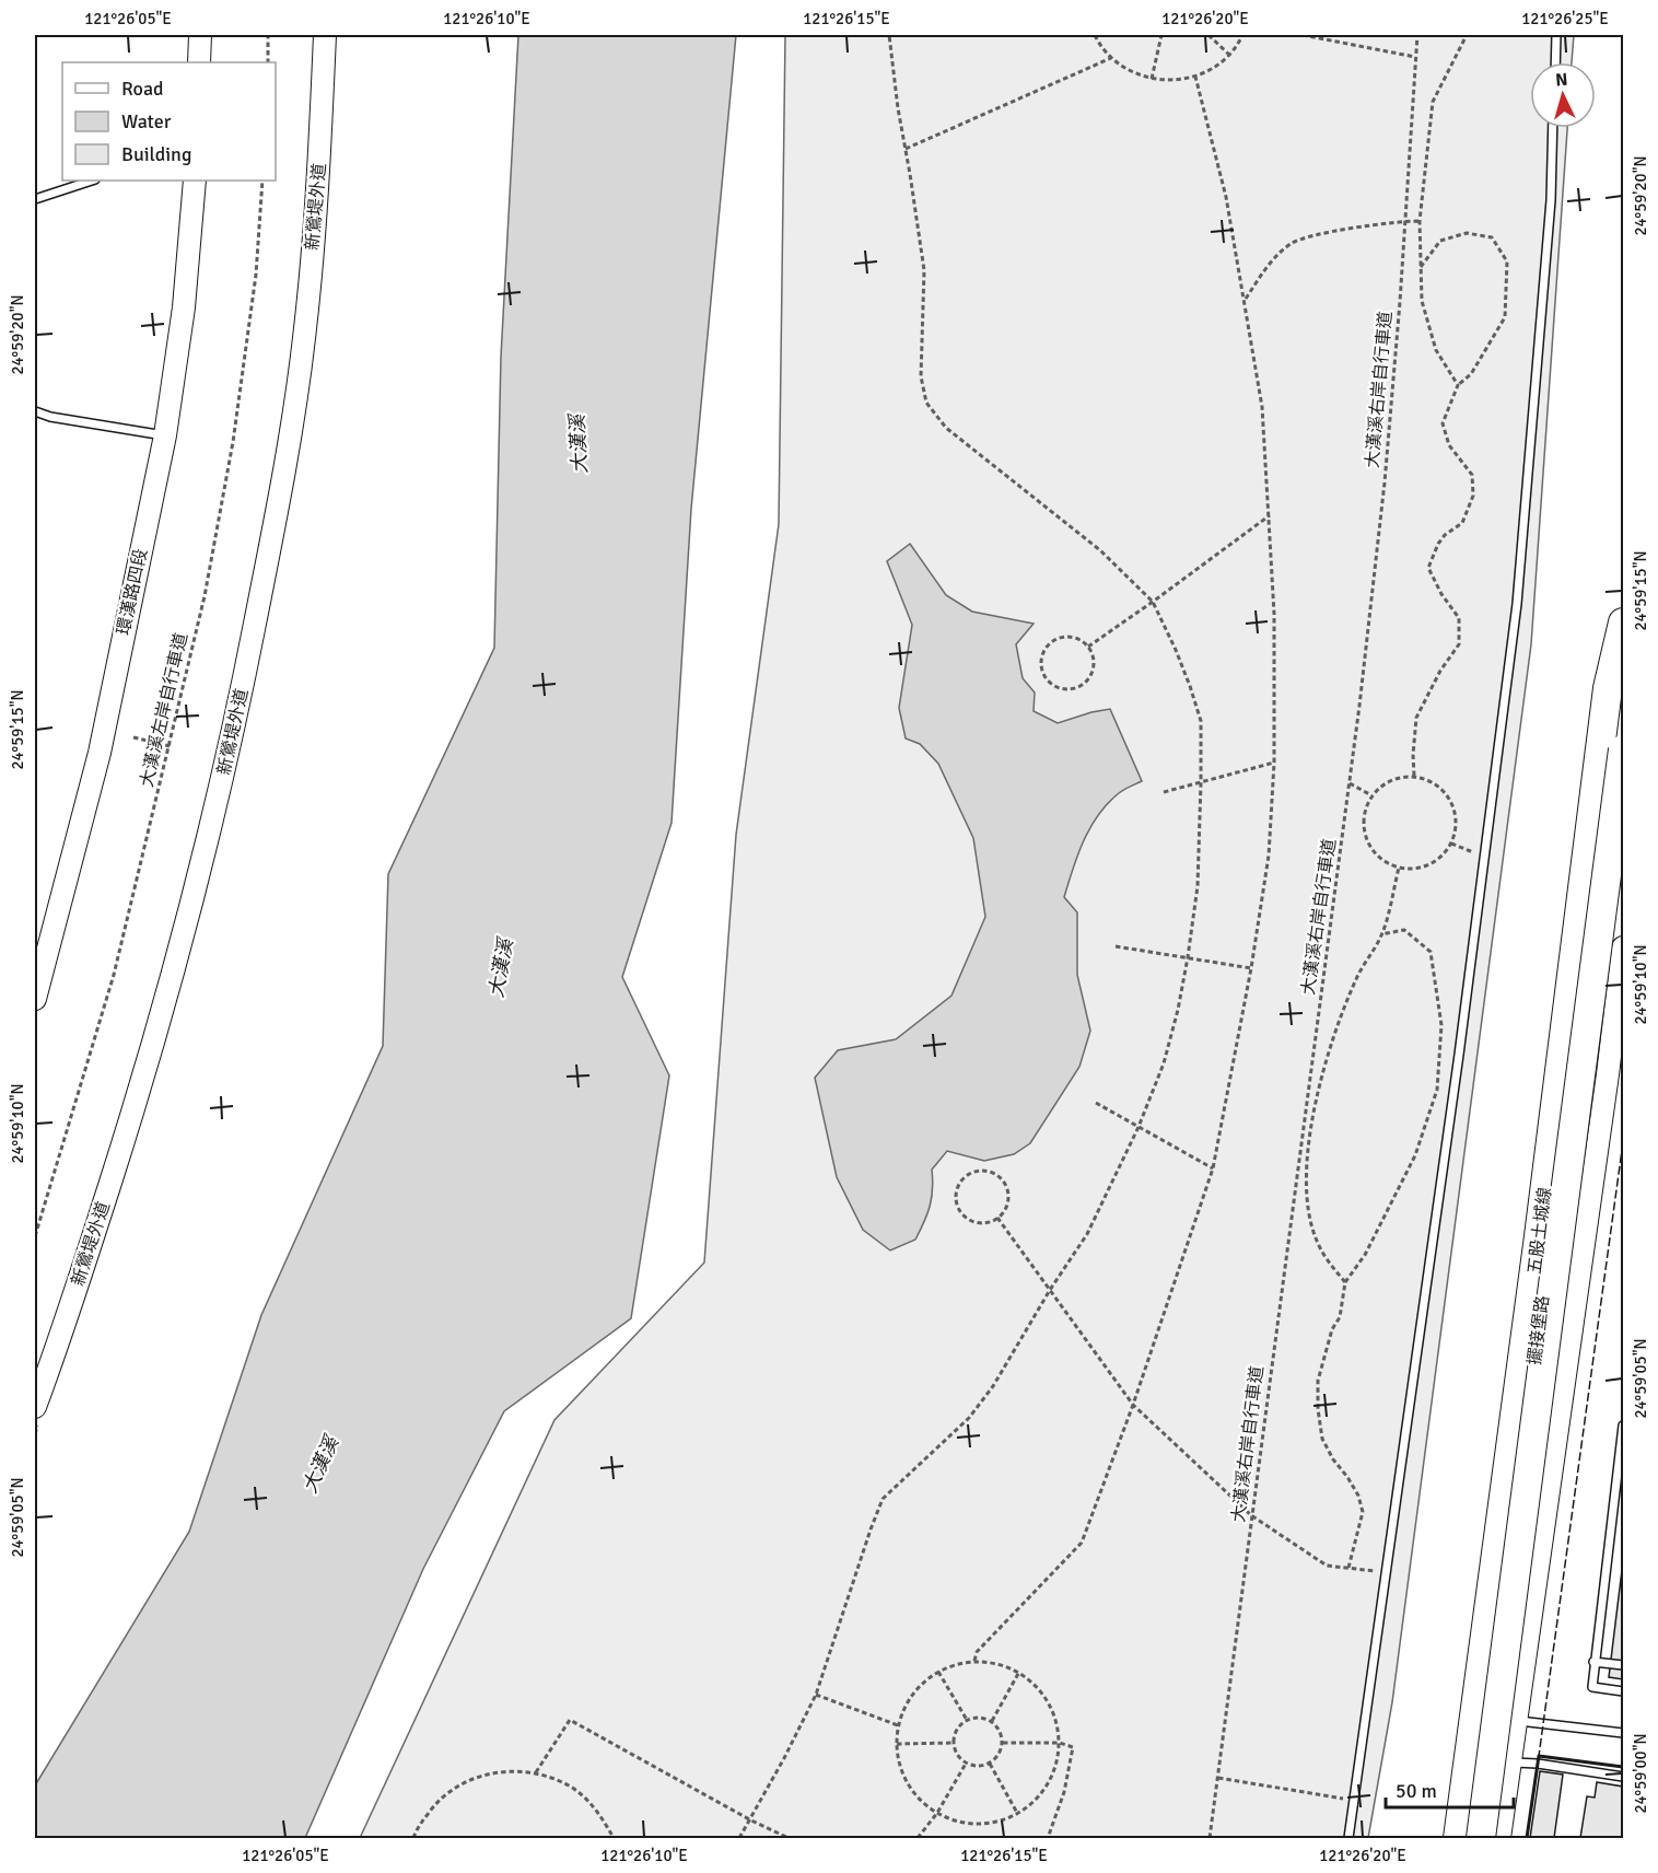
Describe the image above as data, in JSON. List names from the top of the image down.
{
  "streets": {
    "highway": ["五股土城線"],
    "street": ["新鶯堤外道", "環漢路四段", "擺接堡路"],
    "path": ["大漢溪右岸自行車道", "大漢溪左岸自行車道"]
  },
  "water": ["大漢溪"],
  "legend": ["Road", "Water", "Building"],
  "scale_bar": "50 m",
  "north": "top",
  "coordinates": [
    "121°26'05\"E",
    "121°26'10\"E",
    "121°26'15\"E",
    "121°26'20\"E",
    "121°26'25\"E",
    "24°59'20\"N",
    "24°59'15\"N",
    "24°59'10\"N",
    "24°59'05\"N",
    "24°59'00\"N"
  ]
}
